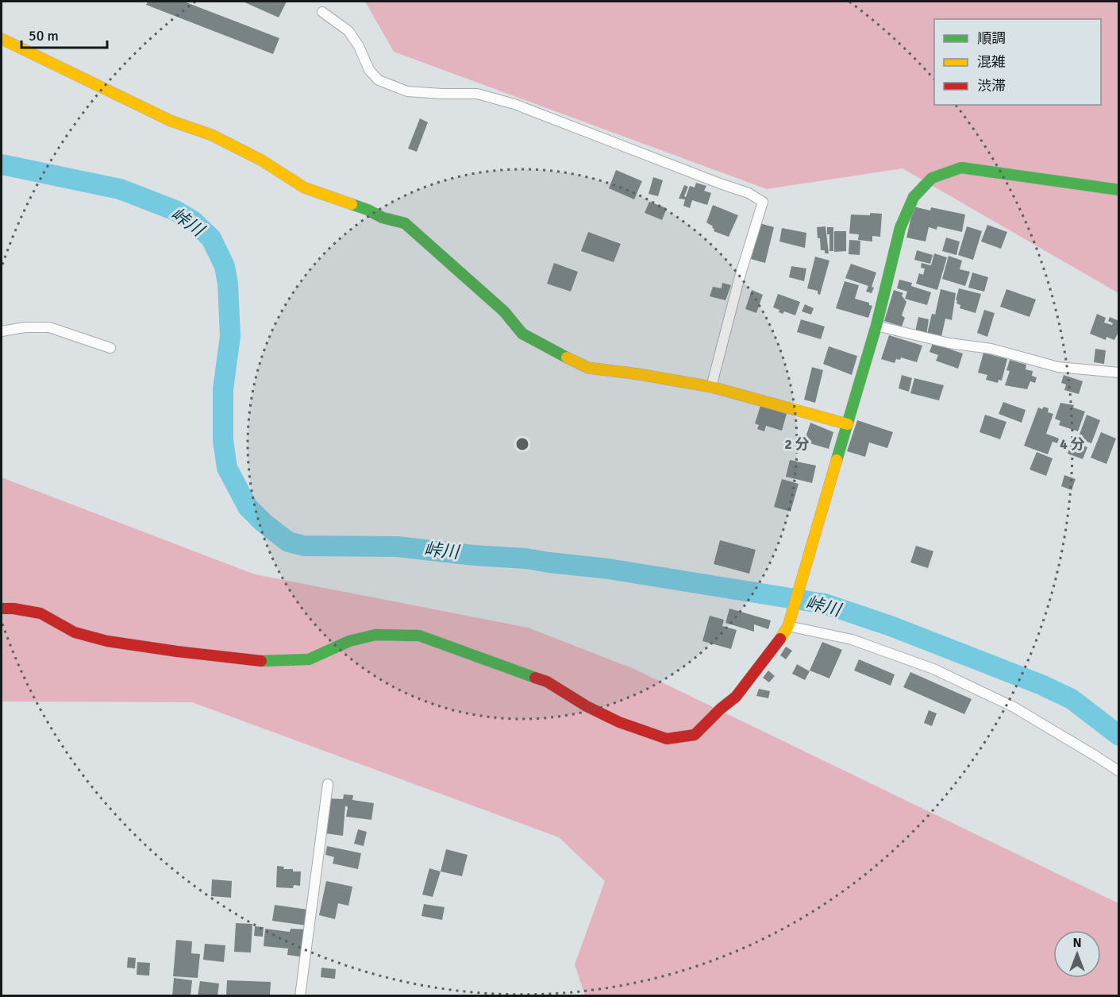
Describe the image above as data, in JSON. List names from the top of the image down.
{
  "water": ["峠川"],
  "legend": ["順調", "混雑", "渋滞"],
  "scale_bar": "50 m",
  "north": "top",
  "rings": ["2 分", "4 分"]
}
